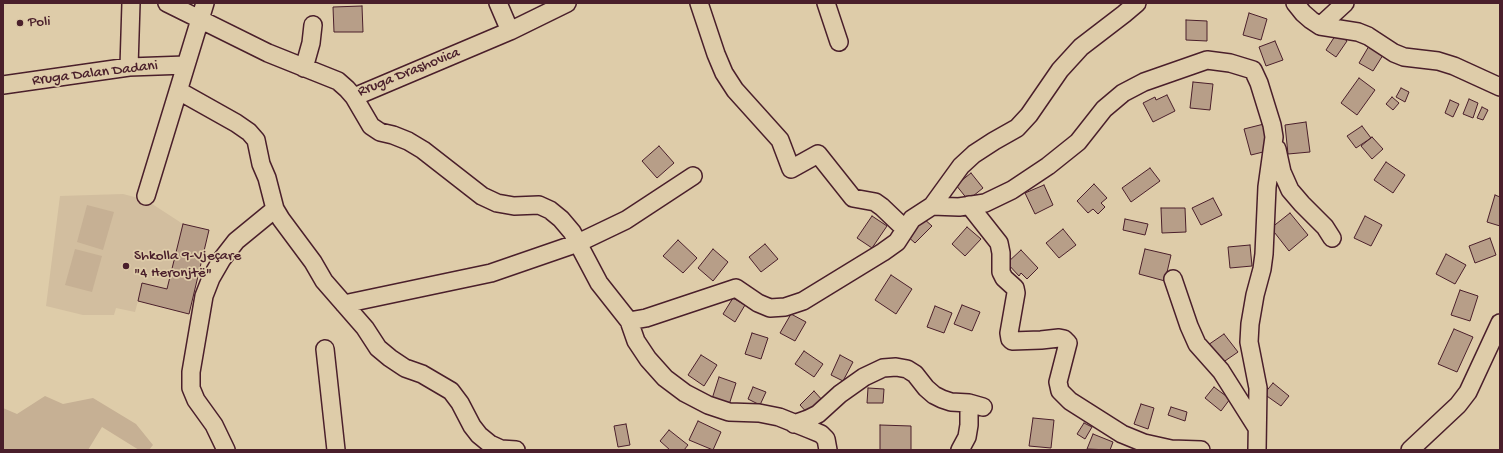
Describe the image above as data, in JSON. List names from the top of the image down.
{
  "streets": {
    "street": ["Rruga Drashovica", "Rruga Dalan Dadani"]
  },
  "places": ["Poli", "Shkolla 9-Vjeçare \"4 Heronjtë\""]
}
